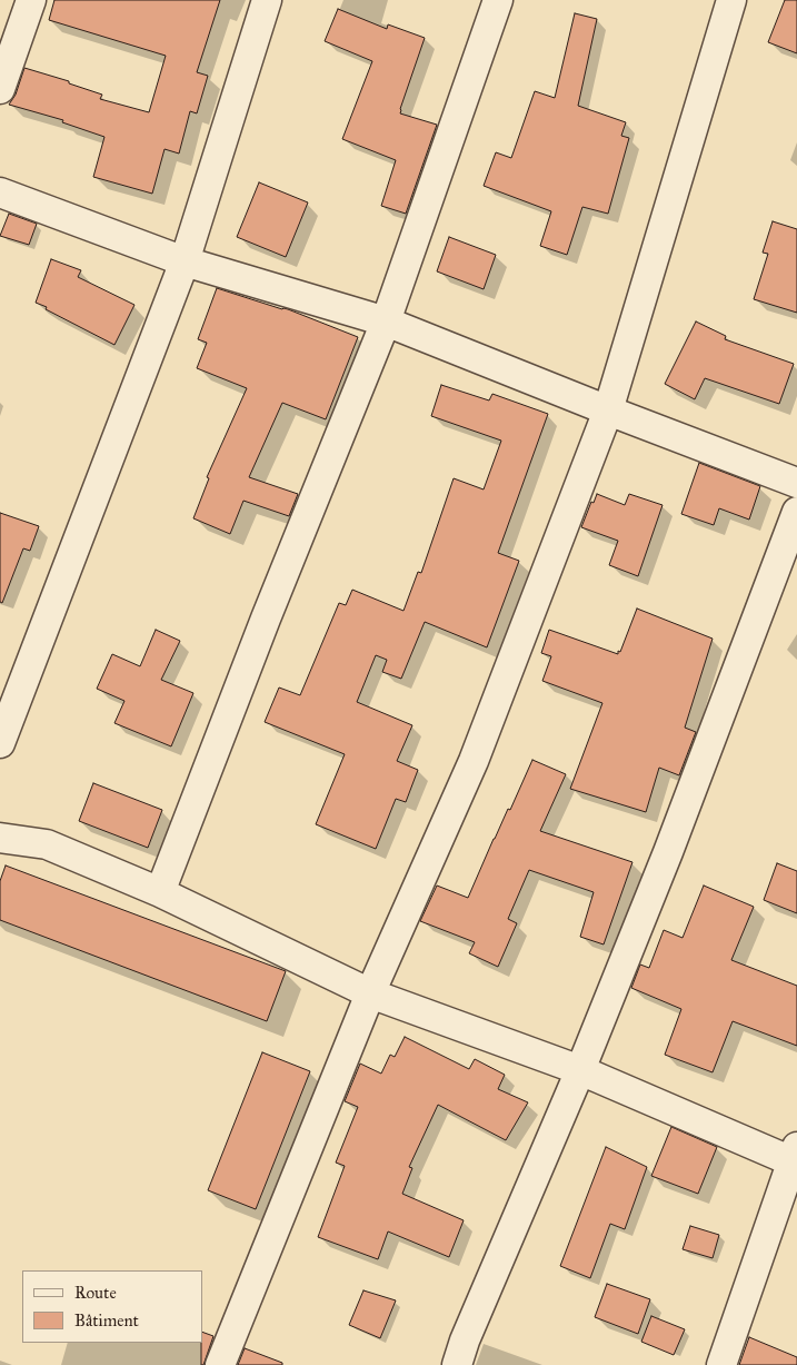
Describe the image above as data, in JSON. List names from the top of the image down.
{
  "legend": ["Route", "Bâtiment"]
}
